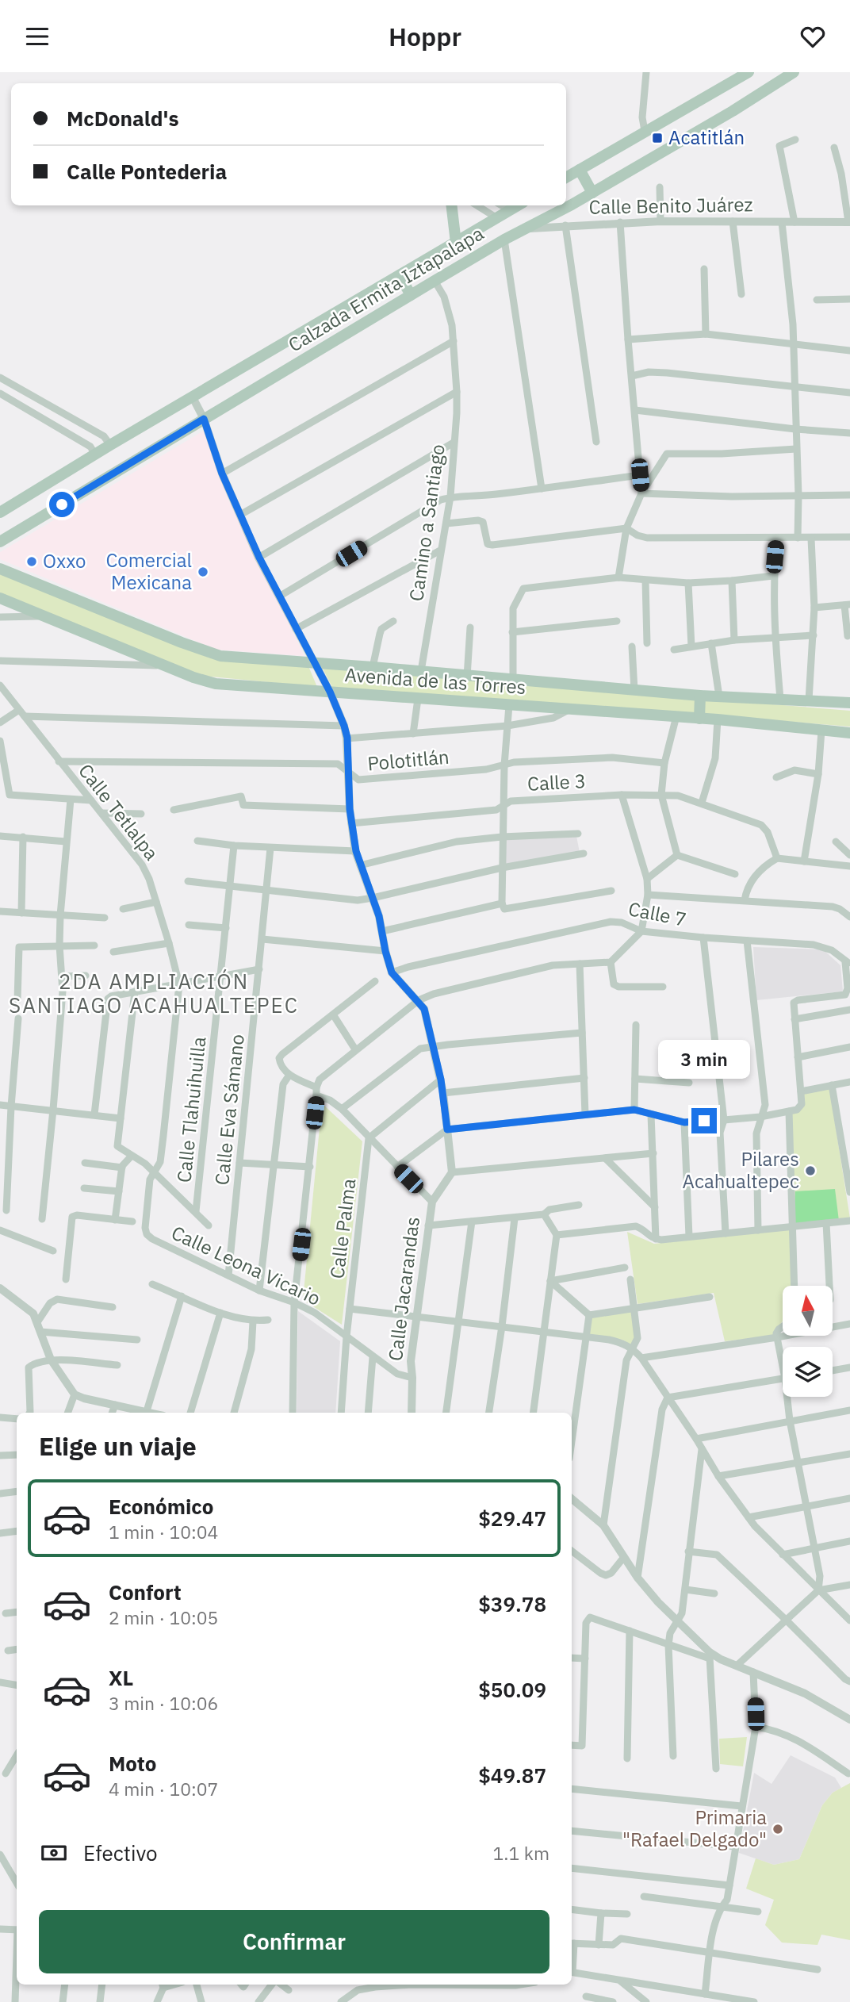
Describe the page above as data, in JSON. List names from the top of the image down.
{
  "streets": {
    "main road": ["Calzada Ermita Iztapalapa", "Avenida de las Torres"],
    "street": [
      "Calle Benito Juárez",
      "Camino a Santiago",
      "Polotitlán",
      "Calle 3",
      "Calle Tetlalpa",
      "Calle 7",
      "Calle Tlahuihuilla",
      "Calle Eva Sámano",
      "Calle Palma",
      "Calle Leona Vicario",
      "Calle Jacarandas"
    ]
  },
  "crossings": [
    ["Calle Benito Juárez", "Calzada Ermita Iztapalapa"],
    ["Calzada Ermita Iztapalapa", "Camino a Santiago"],
    ["Camino a Santiago", "Avenida de las Torres"],
    ["Polotitlán", "Calle Tetlalpa"],
    ["Calle Tetlalpa", "Calle Leona Vicario"],
    ["Calle Eva Sámano", "Calle Leona Vicario"],
    ["Calle Palma", "Calle Leona Vicario"],
    ["Calle Leona Vicario", "Calle Jacarandas"]
  ],
  "districts": ["2DA AMPLIACIÓN SANTIAGO ACAHUALTEPEC"],
  "places": {
    "transit": ["Acatitlán"],
    "other": [
      "Oxxo",
      "Comercial Mexicana",
      "Pilares Acahualtepec",
      "Primaria \"Rafael Delgado\""
    ]
  },
  "north": "top",
  "page": {
    "header": "Hoppr",
    "banner": ["McDonald's", "Calle Pontederia"],
    "bubble": "3 min",
    "heading": "Elige un viaje",
    "list": [
      {
        "name": "Económico",
        "note": "1 min · 10:04",
        "value": "$29.47"
      },
      {
        "name": "Confort",
        "note": "2 min · 10:05",
        "value": "$39.78"
      },
      {
        "name": "XL",
        "note": "3 min · 10:06",
        "value": "$50.09"
      },
      {
        "name": "Moto",
        "note": "4 min · 10:07",
        "value": "$49.87"
      }
    ],
    "pay": ["Efectivo", "1.1 km"],
    "buttons": "Confirmar"
  }
}
